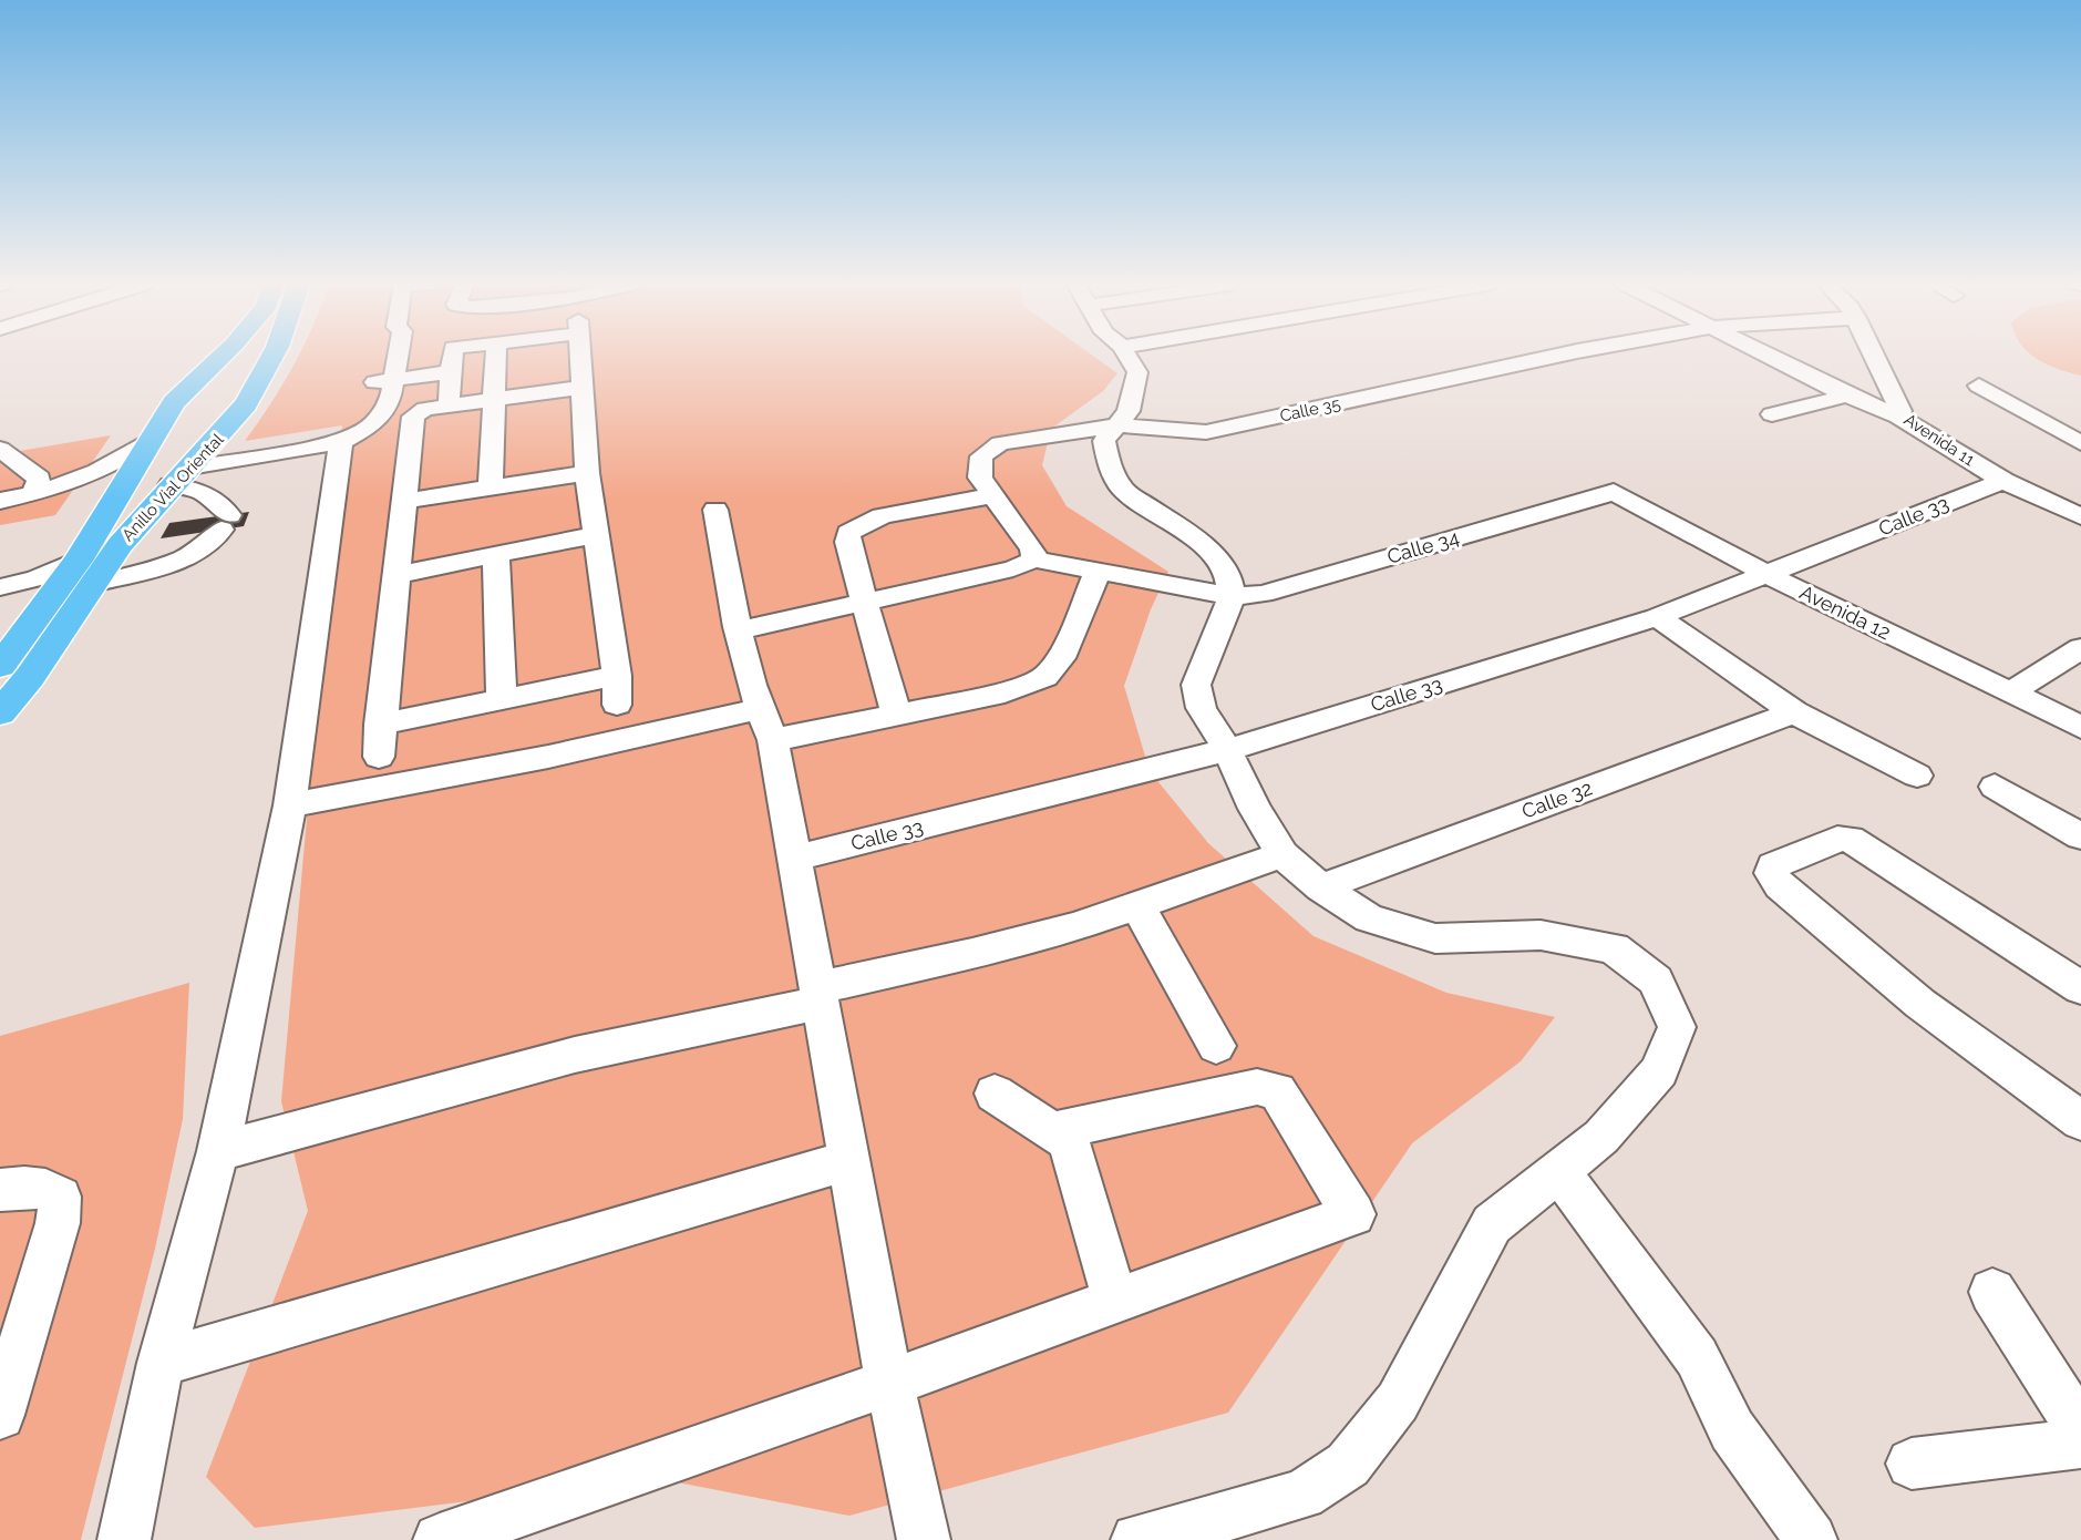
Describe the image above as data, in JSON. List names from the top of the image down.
{
  "streets": {
    "highway": ["Anillo Vial Oriental"],
    "street": [
      "Calle 35",
      "Avenida 11",
      "Calle 33",
      "Calle 34",
      "Avenida 12",
      "Calle 32"
    ]
  },
  "crossings": [
    ["Avenida 11", "Calle 33"],
    ["Calle 33", "Avenida 12"],
    ["Calle 34", "Avenida 12"]
  ]
}
